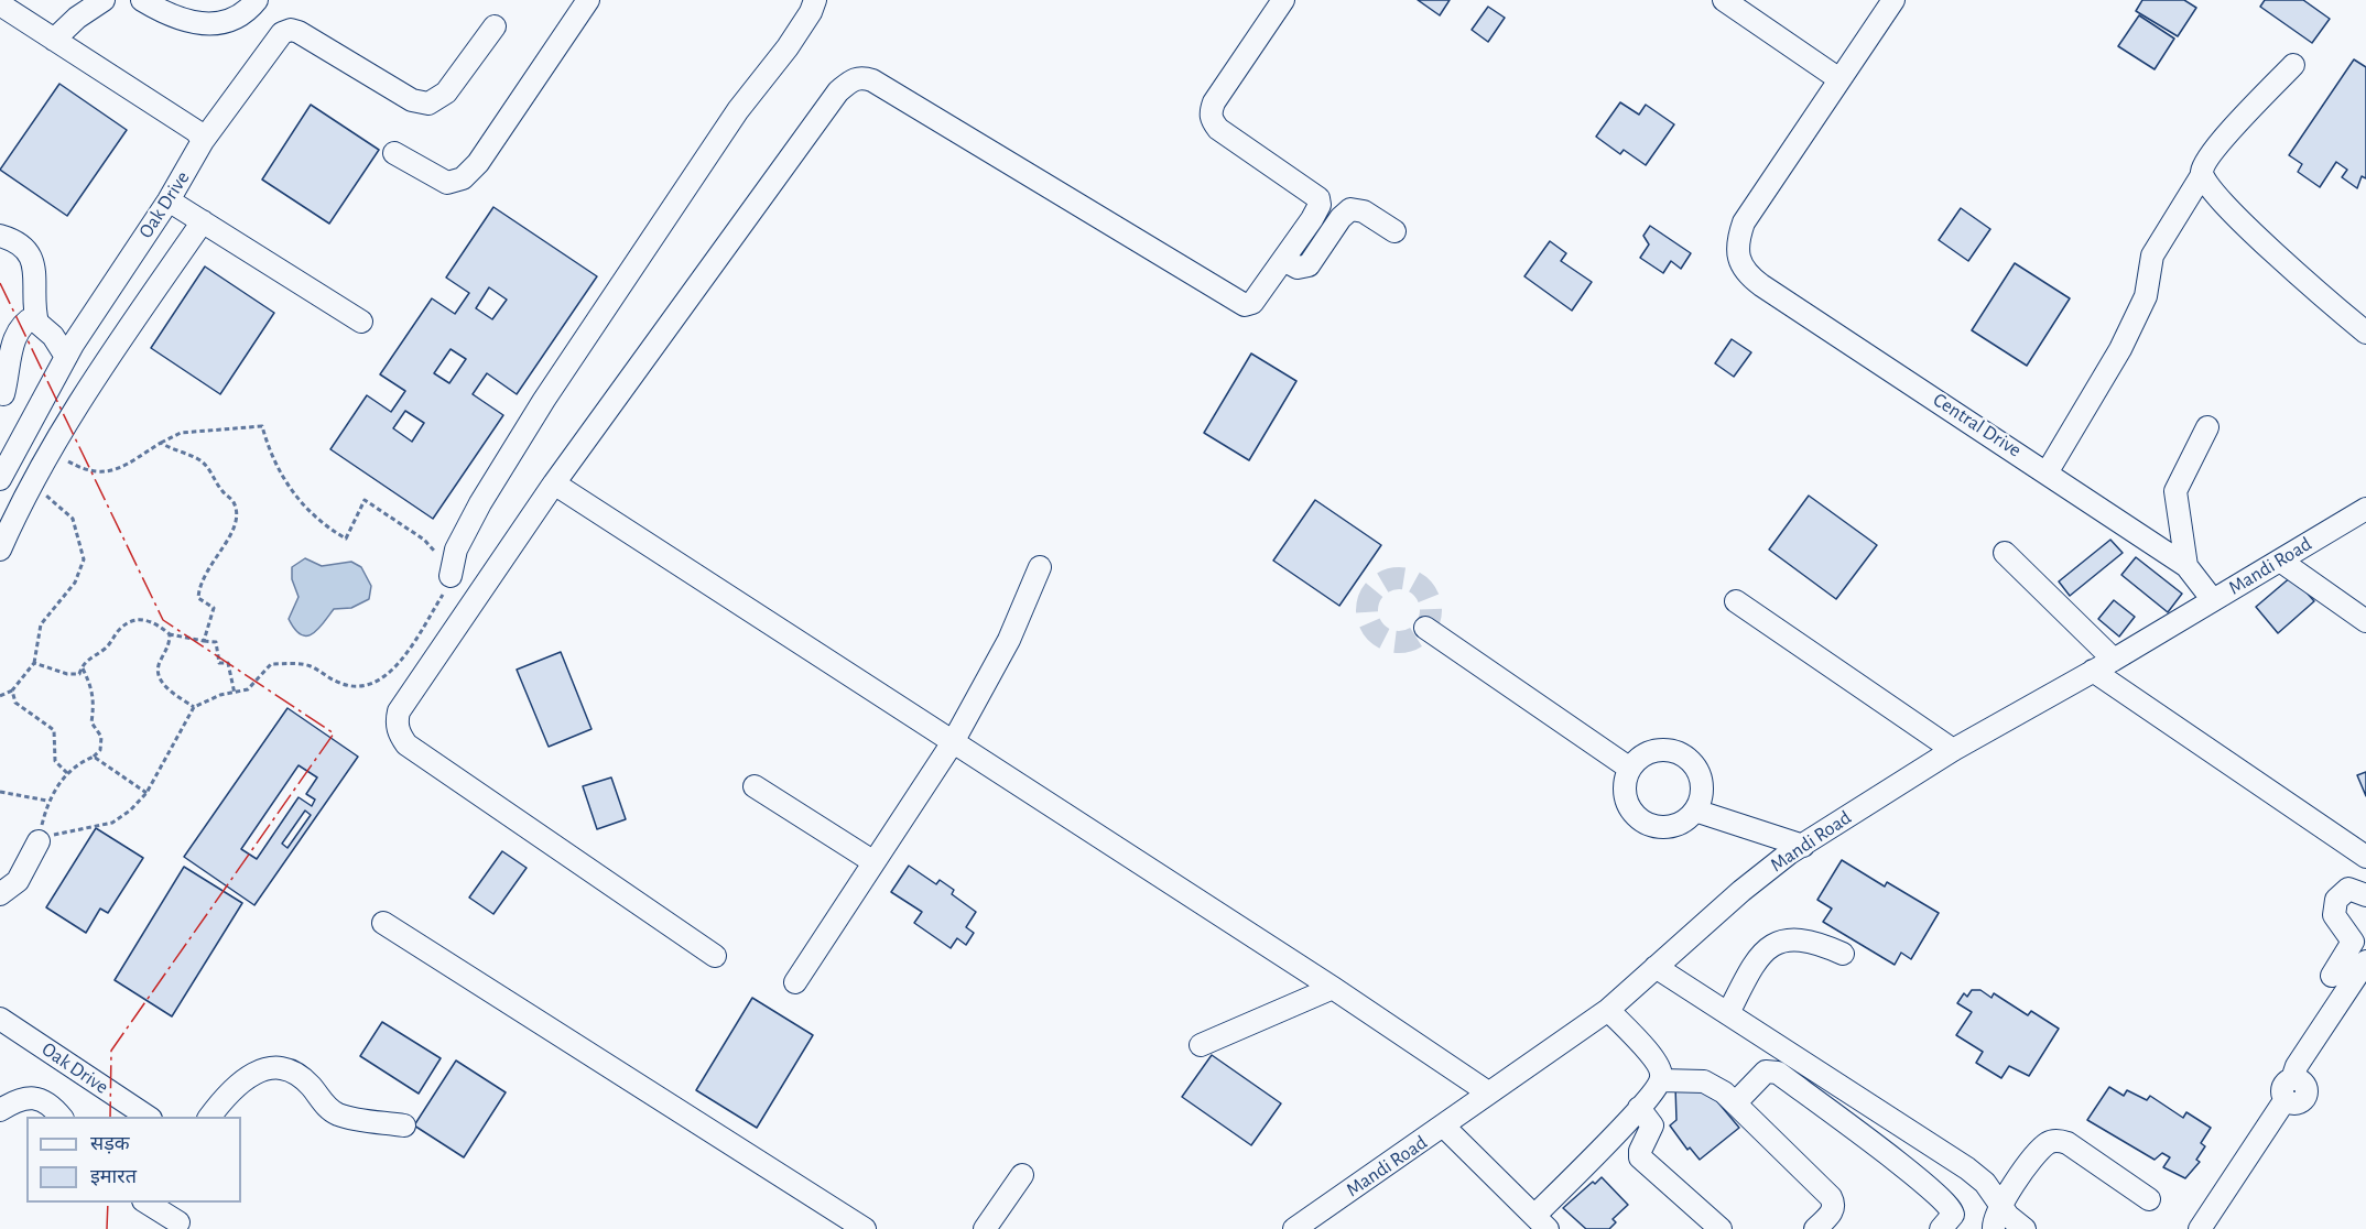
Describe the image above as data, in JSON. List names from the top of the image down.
{
  "streets": {
    "street": ["Oak Drive", "Central Drive", "Mandi Road"]
  },
  "crossings": [
    ["Central Drive", "Mandi Road"]
  ],
  "legend": ["सड़क", "इमारत"]
}
